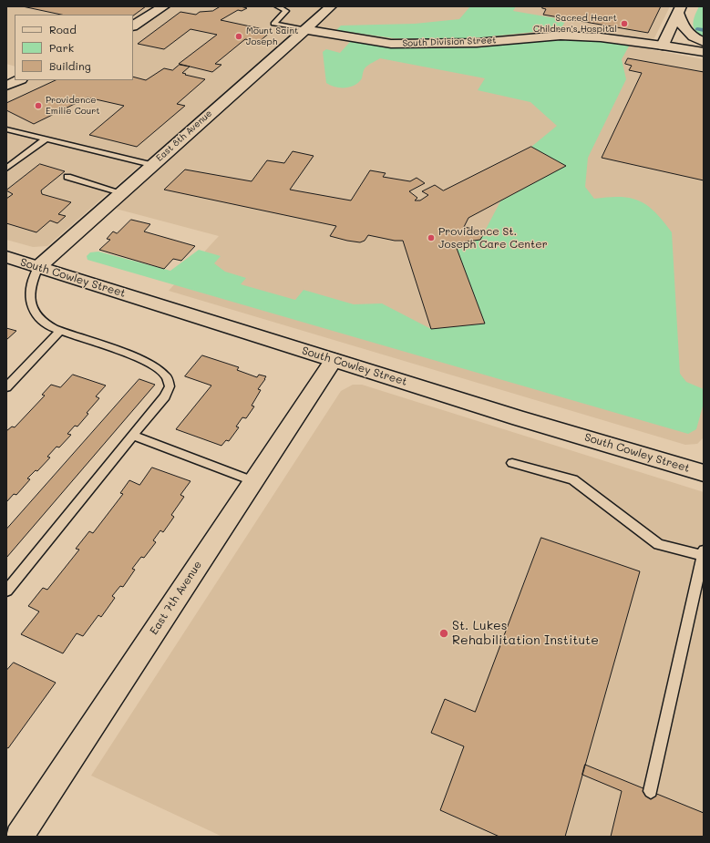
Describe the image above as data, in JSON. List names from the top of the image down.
{
  "streets": {
    "street": [
      "South Division Street",
      "East 8th Avenue",
      "South Cowley Street",
      "East 7th Avenue"
    ]
  },
  "crossings": [
    ["South Division Street", "East 8th Avenue"],
    ["East 8th Avenue", "South Cowley Street"],
    ["South Cowley Street", "East 7th Avenue"]
  ],
  "places": [
    "Sacred Heart Children's Hospital",
    "Mount Saint Joseph",
    "Providence Emilie Court",
    "Providence St. Joseph Care Center",
    "St. Lukes Rehabilitation Institute"
  ],
  "legend": ["Road", "Park", "Building"]
}
